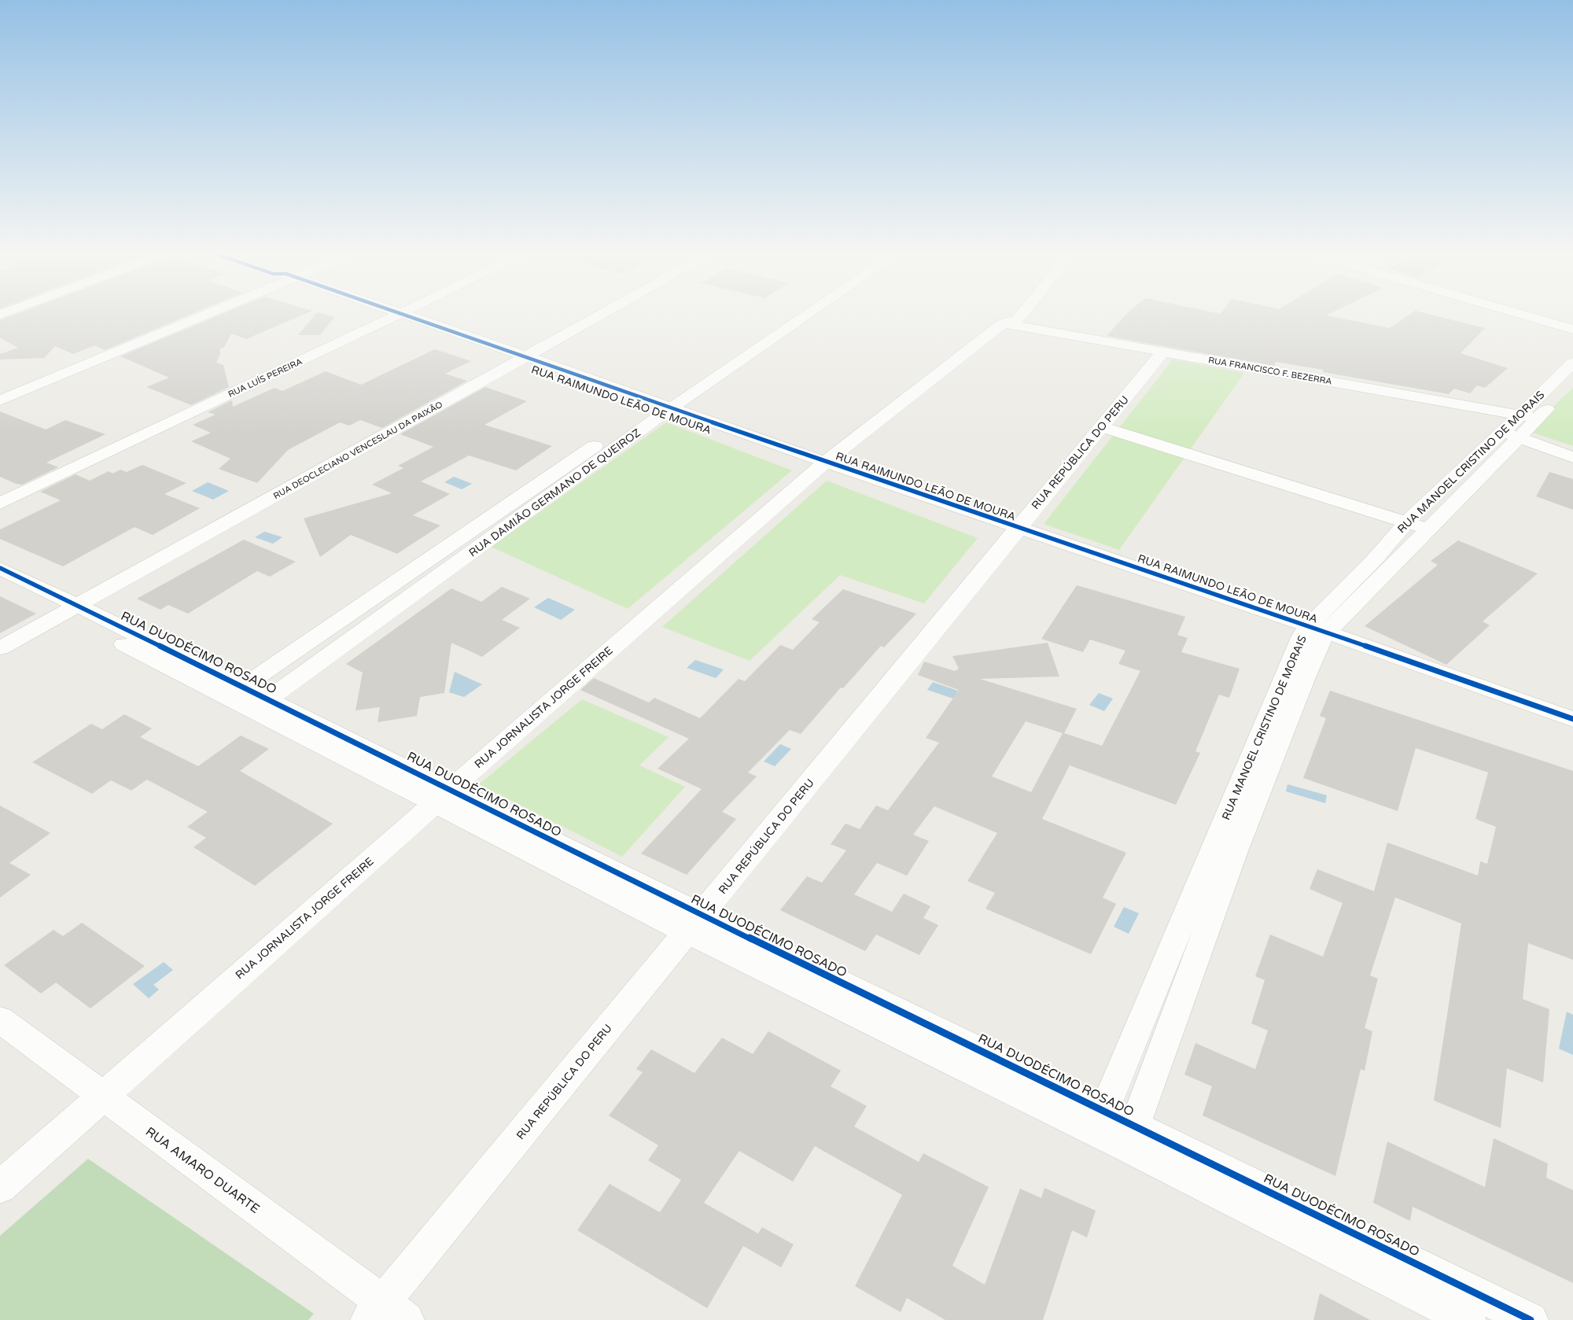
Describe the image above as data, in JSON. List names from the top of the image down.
{
  "streets": {
    "street": [
      "RUA FRANCISCO F. BEZERRA",
      "RUA LUÍS PEREIRA",
      "RUA RAIMUNDO LEÃO DE MOURA",
      "RUA DEOCLECIANO VENCESLAU DA PAIXÃO",
      "RUA REPÚBLICA DO PERU",
      "RUA MANOEL CRISTINO DE MORAIS",
      "RUA DAMIÃO GERMANO DE QUEIROZ",
      "RUA DUODÉCIMO ROSADO",
      "RUA JORNALISTA JORGE FREIRE",
      "RUA AMARO DUARTE"
    ]
  },
  "crossings": [
    ["RUA FRANCISCO F. BEZERRA", "RUA REPÚBLICA DO PERU"],
    ["RUA FRANCISCO F. BEZERRA", "RUA MANOEL CRISTINO DE MORAIS"],
    ["RUA FRANCISCO F. BEZERRA", "RUA JORNALISTA JORGE FREIRE"],
    ["RUA LUÍS PEREIRA", "RUA RAIMUNDO LEÃO DE MOURA"],
    ["RUA RAIMUNDO LEÃO DE MOURA", "RUA DEOCLECIANO VENCESLAU DA PAIXÃO"],
    ["RUA RAIMUNDO LEÃO DE MOURA", "RUA REPÚBLICA DO PERU"],
    ["RUA RAIMUNDO LEÃO DE MOURA", "RUA MANOEL CRISTINO DE MORAIS"],
    ["RUA RAIMUNDO LEÃO DE MOURA", "RUA DAMIÃO GERMANO DE QUEIROZ"],
    ["RUA RAIMUNDO LEÃO DE MOURA", "RUA JORNALISTA JORGE FREIRE"],
    ["RUA DEOCLECIANO VENCESLAU DA PAIXÃO", "RUA DUODÉCIMO ROSADO"],
    ["RUA REPÚBLICA DO PERU", "RUA DUODÉCIMO ROSADO"],
    ["RUA REPÚBLICA DO PERU", "RUA AMARO DUARTE"],
    ["RUA MANOEL CRISTINO DE MORAIS", "RUA DUODÉCIMO ROSADO"],
    ["RUA DAMIÃO GERMANO DE QUEIROZ", "RUA DUODÉCIMO ROSADO"],
    ["RUA DUODÉCIMO ROSADO", "RUA JORNALISTA JORGE FREIRE"],
    ["RUA JORNALISTA JORGE FREIRE", "RUA AMARO DUARTE"]
  ]
}
